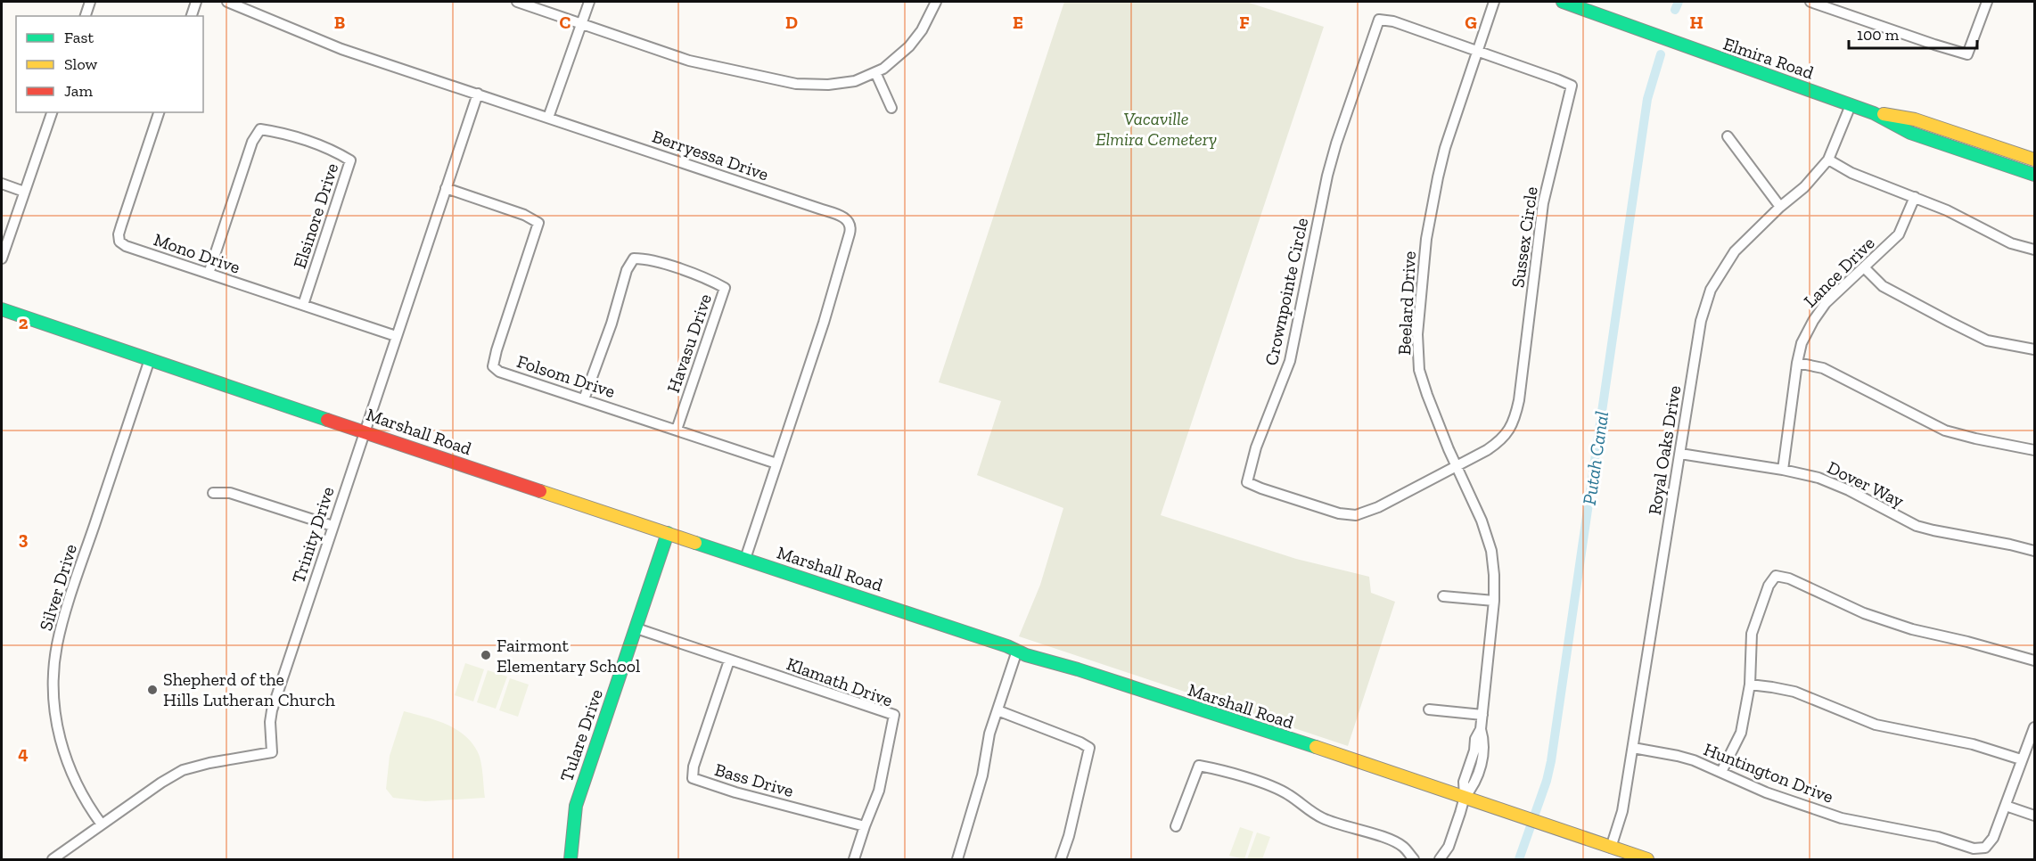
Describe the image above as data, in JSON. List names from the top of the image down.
{
  "streets": {
    "street": [
      "Elmira Road",
      "Berryessa Drive",
      "Elsinore Drive",
      "Sussex Circle",
      "Mono Drive",
      "Lance Drive",
      "Crownpointe Circle",
      "Beelard Drive",
      "Havasu Drive",
      "Folsom Drive",
      "Marshall Road",
      "Royal Oaks Drive",
      "Dover Way",
      "Trinity Drive",
      "Silver Drive",
      "Klamath Drive",
      "Tulare Drive",
      "Huntington Drive",
      "Bass Drive"
    ]
  },
  "crossings": [
    ["Elmira Road", "Royal Oaks Drive"],
    ["Berryessa Drive", "Folsom Drive"],
    ["Berryessa Drive", "Marshall Road"],
    ["Berryessa Drive", "Trinity Drive"],
    ["Elsinore Drive", "Mono Drive"],
    ["Sussex Circle", "Crownpointe Circle"],
    ["Sussex Circle", "Beelard Drive"],
    ["Mono Drive", "Trinity Drive"],
    ["Lance Drive", "Dover Way"],
    ["Crownpointe Circle", "Beelard Drive"],
    ["Beelard Drive", "Marshall Road"],
    ["Havasu Drive", "Folsom Drive"],
    ["Folsom Drive", "Trinity Drive"],
    ["Marshall Road", "Royal Oaks Drive"],
    ["Marshall Road", "Trinity Drive"],
    ["Marshall Road", "Silver Drive"],
    ["Marshall Road", "Tulare Drive"],
    ["Royal Oaks Drive", "Dover Way"],
    ["Royal Oaks Drive", "Huntington Drive"],
    ["Trinity Drive", "Silver Drive"],
    ["Klamath Drive", "Tulare Drive"],
    ["Klamath Drive", "Bass Drive"]
  ],
  "water": ["Putah Canal"],
  "parks": ["Vacaville Elmira Cemetery"],
  "places": ["Fairmont Elementary School", "Shepherd of the Hills Lutheran Church"],
  "legend": ["Fast", "Slow", "Jam"],
  "scale_bar": "100 m",
  "grid": {
    "columns": [
      "B",
      "C",
      "D",
      "E",
      "F",
      "G",
      "H"
    ],
    "rows": ["2", "3", "4"]
  }
}
